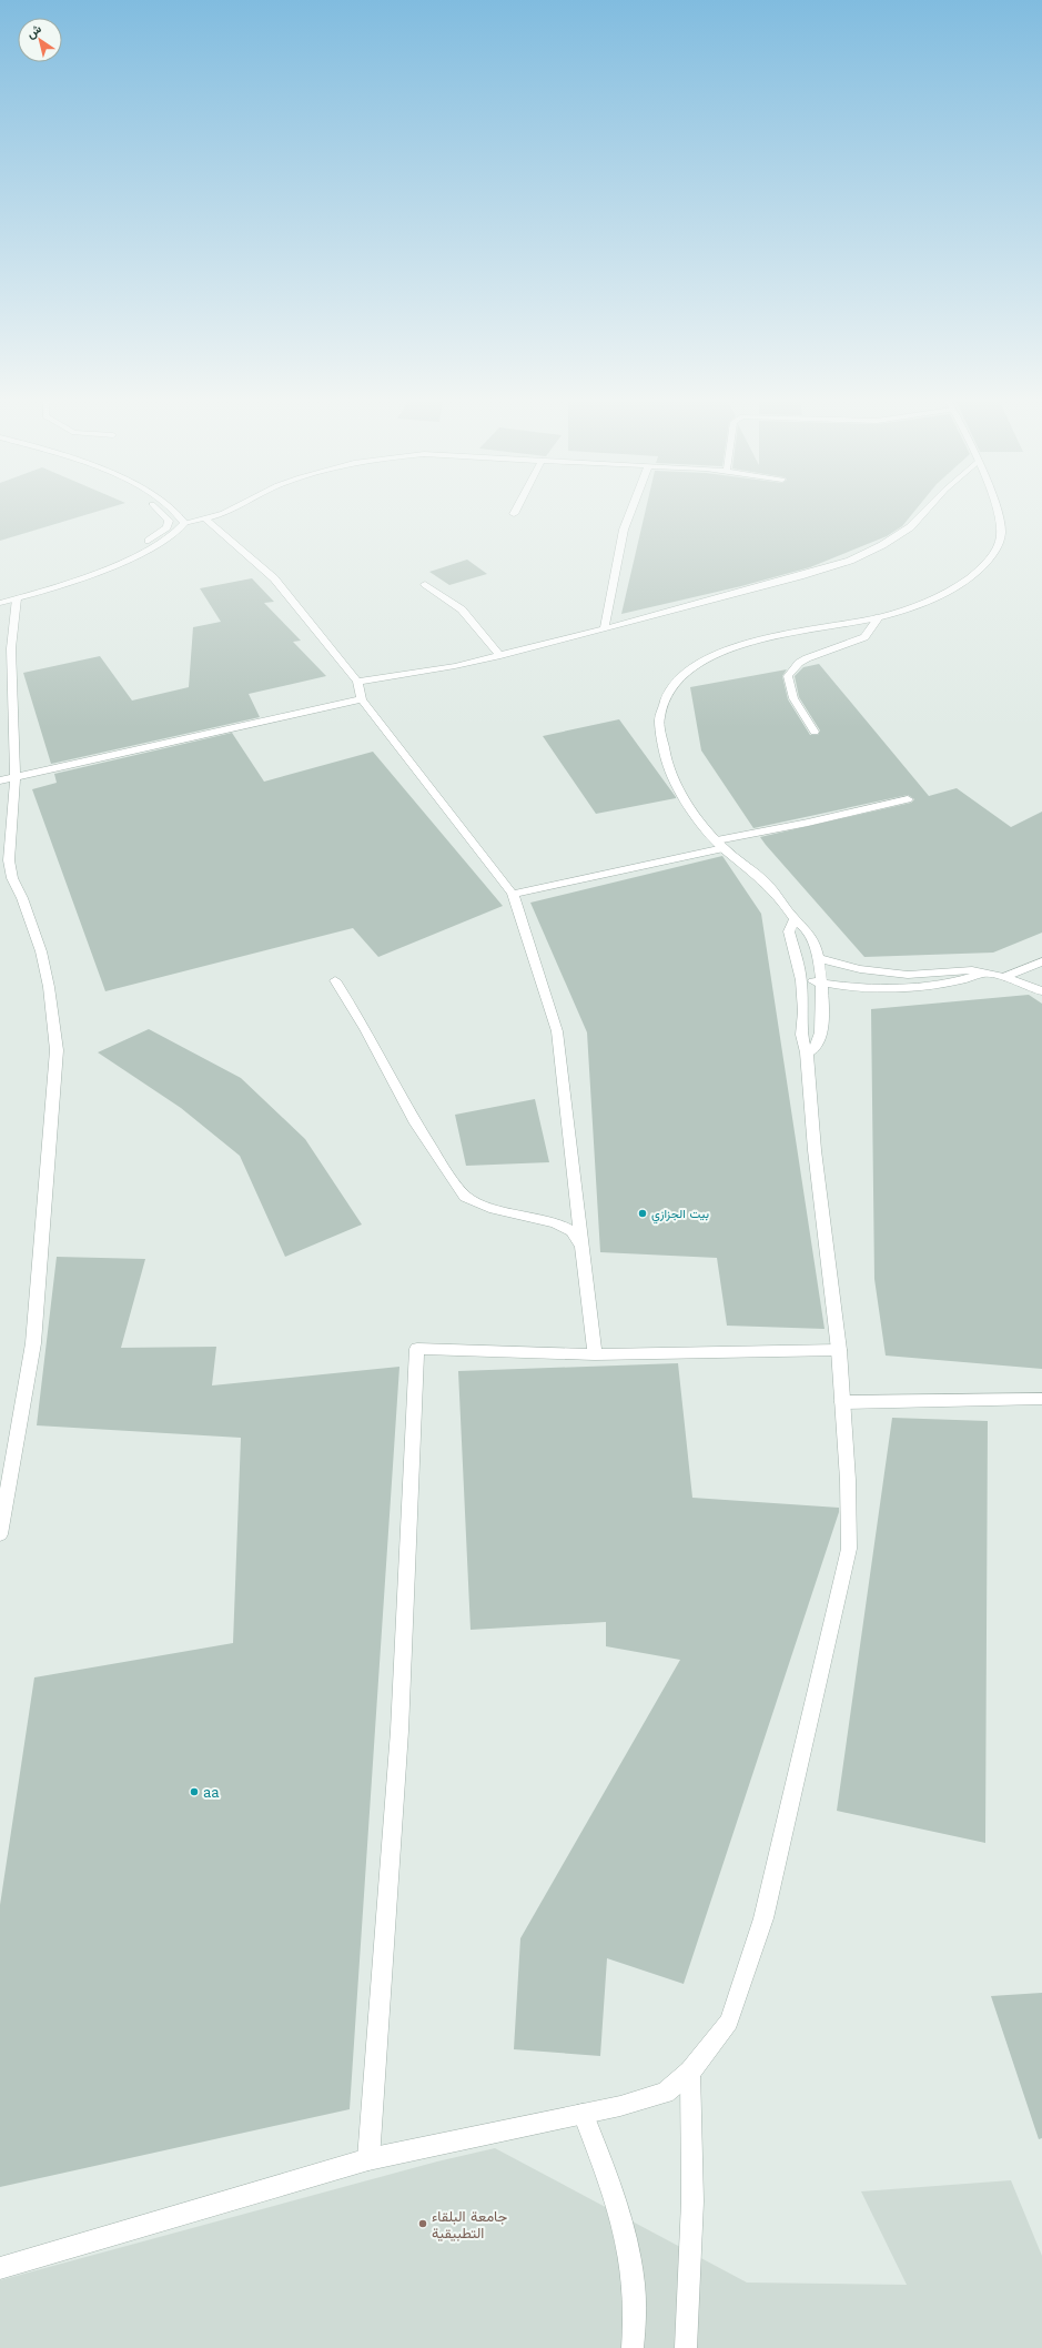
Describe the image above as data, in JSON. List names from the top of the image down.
{
  "places": ["بيت الجزازي", "aa", "جامعة البلقاء التطبيقية"],
  "north": "top left"
}
